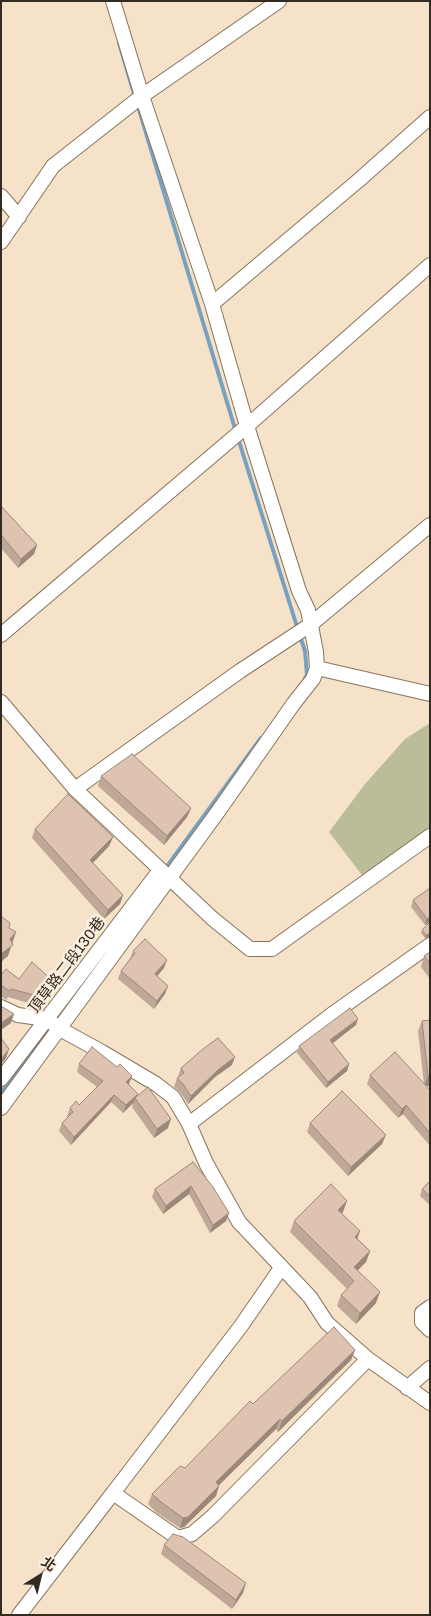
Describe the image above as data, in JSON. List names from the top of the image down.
{
  "streets": {
    "street": ["頂草路二段130巷"]
  },
  "north": "top right"
}
